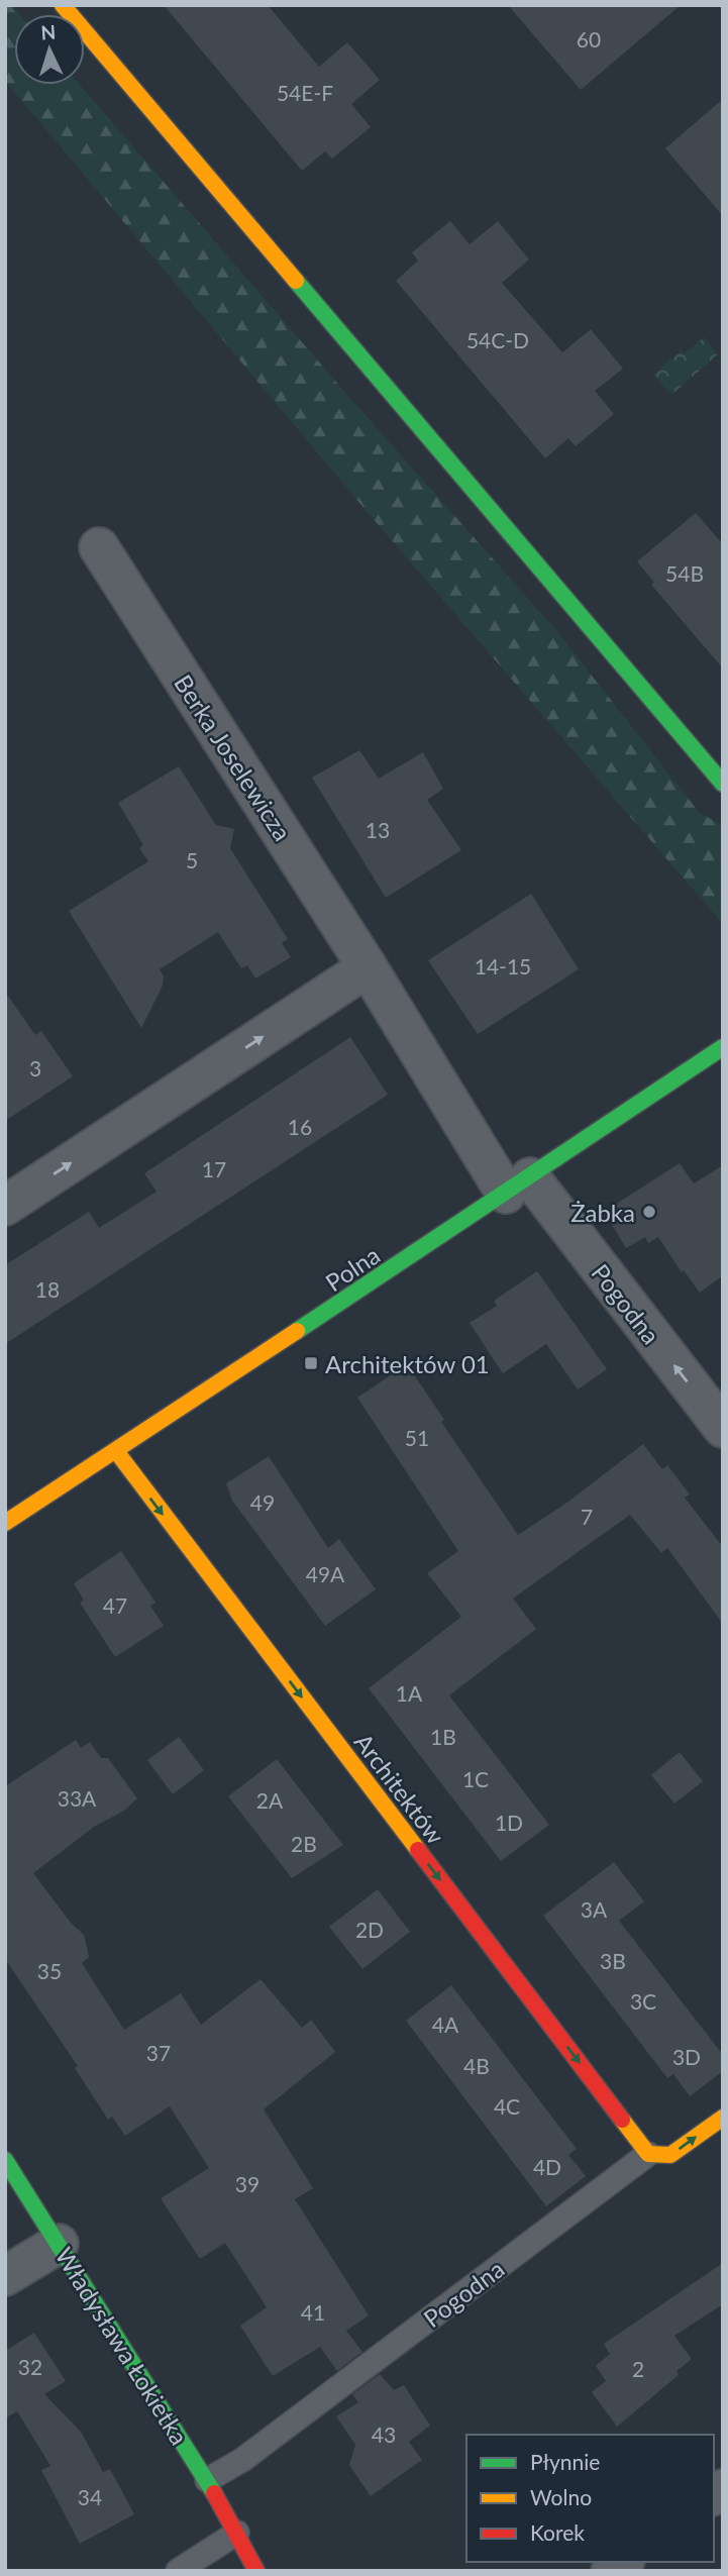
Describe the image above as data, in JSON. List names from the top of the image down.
{
  "streets": {
    "street": [
      "Berka Joselewicza",
      "Polna",
      "Pogodna",
      "Architektów",
      "Władysława Łokietka"
    ]
  },
  "crossings": [
    ["Berka Joselewicza", "Polna"],
    ["Berka Joselewicza", "Pogodna"],
    ["Polna", "Pogodna"],
    ["Polna", "Architektów"],
    ["Pogodna", "Architektów"],
    ["Pogodna", "Władysława Łokietka"]
  ],
  "one_way": ["Architektów"],
  "places": {
    "other": ["Żabka"],
    "transit": ["Architektów 01"]
  },
  "house_numbers": [
    "60",
    "54E-F",
    "54C-D",
    "54B",
    "13",
    "5",
    "14-15",
    "3",
    "16",
    "17",
    "18",
    "51",
    "49",
    "7",
    "49A",
    "47",
    "1A",
    "1B",
    "1C",
    "33A",
    "2A",
    "1D",
    "2B",
    "3A",
    "2D",
    "3B",
    "35",
    "3C",
    "4A",
    "37",
    "3D",
    "4B",
    "4C",
    "4D",
    "39",
    "41",
    "32",
    "2",
    "43",
    "34"
  ],
  "legend": ["Płynnie", "Wolno", "Korek"],
  "north": "top"
}
